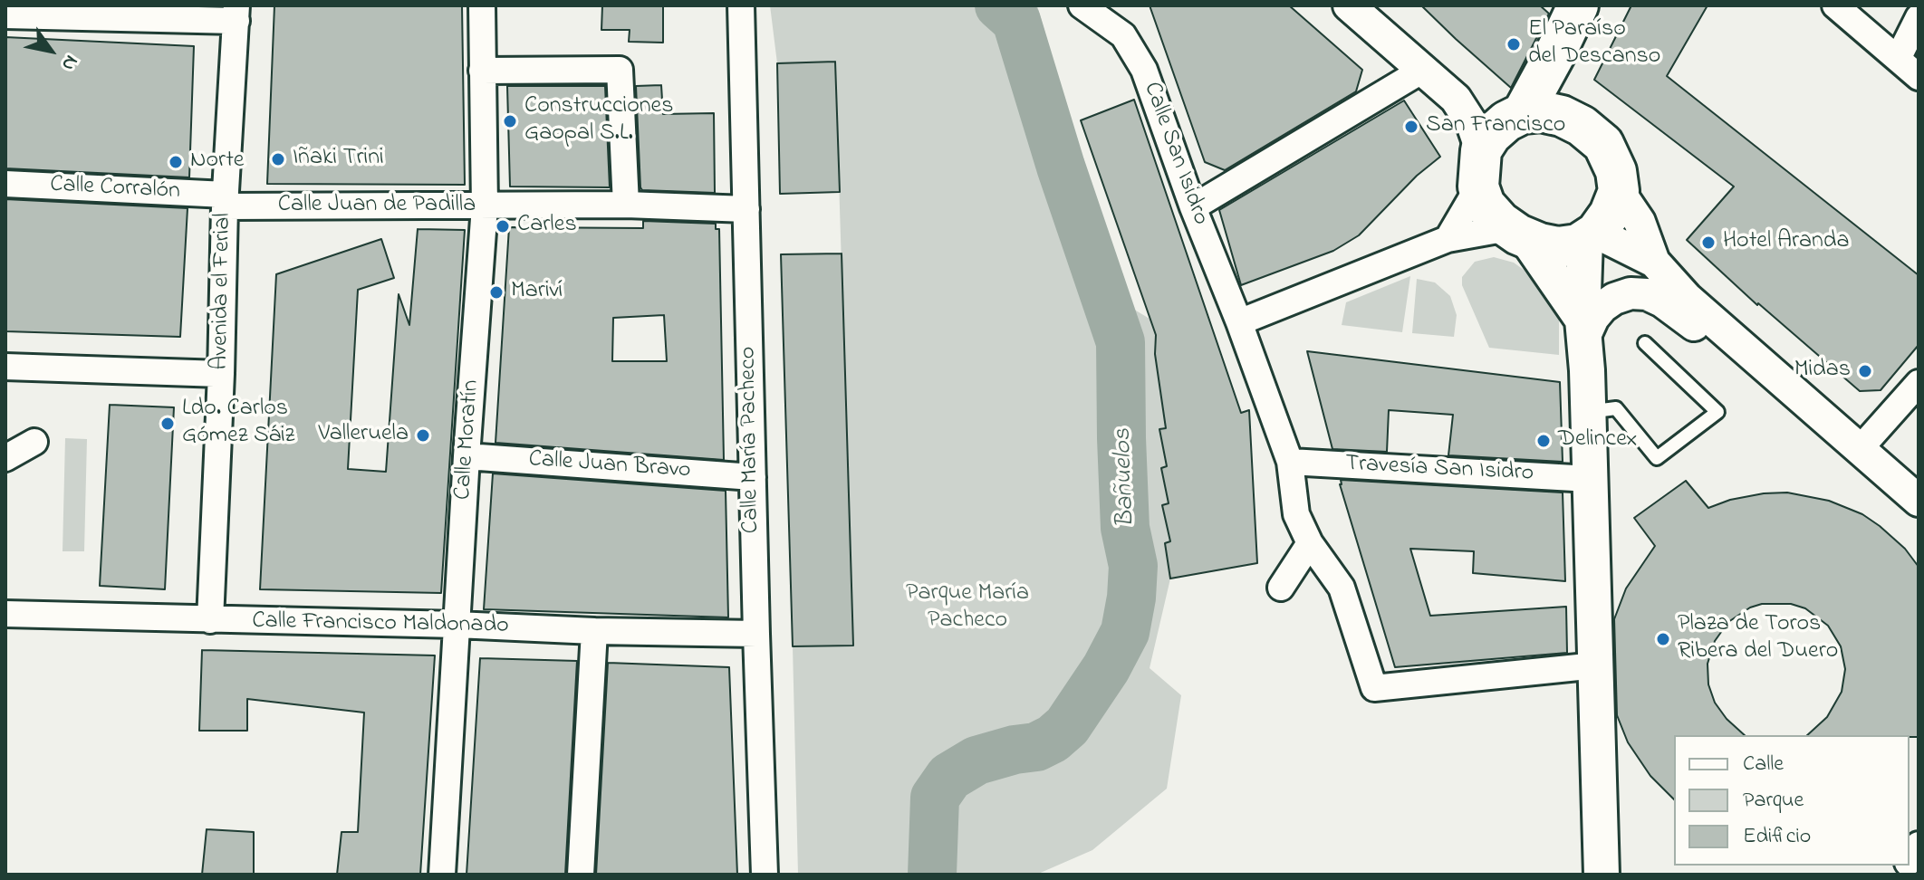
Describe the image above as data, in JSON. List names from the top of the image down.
{
  "streets": {
    "street": [
      "Calle San Isidro",
      "Calle Corralón",
      "Calle Juan de Padilla",
      "Avenida el Ferial",
      "Calle Moratín",
      "Calle María Pacheco",
      "Calle Juan Bravo",
      "Travesía San Isidro",
      "Calle Francisco Maldonado"
    ]
  },
  "crossings": [
    ["Calle San Isidro", "Travesía San Isidro"],
    ["Calle Corralón", "Calle Juan de Padilla"],
    ["Calle Corralón", "Avenida el Ferial"],
    ["Calle Juan de Padilla", "Avenida el Ferial"],
    ["Calle Juan de Padilla", "Calle Moratín"],
    ["Calle Juan de Padilla", "Calle María Pacheco"],
    ["Avenida el Ferial", "Calle Francisco Maldonado"],
    ["Calle Moratín", "Calle Juan Bravo"],
    ["Calle Moratín", "Calle Francisco Maldonado"],
    ["Calle María Pacheco", "Calle Juan Bravo"],
    ["Calle María Pacheco", "Calle Francisco Maldonado"]
  ],
  "water": ["Bañuelos"],
  "parks": ["Parque María Pacheco"],
  "places": [
    "El Paraíso del Descanso",
    "Construcciones Gaopal S.L.",
    "San Francisco",
    "Iñaki Trini",
    "Norte",
    "Carles",
    "Hotel Aranda",
    "Mariví",
    "Midas",
    "Ldo. Carlos Gómez Sáiz",
    "Valleruela",
    "Delincex",
    "Plaza de Toros Ribera del Duero"
  ],
  "legend": ["Calle", "Parque", "Edificio"],
  "north": "bottom right"
}
